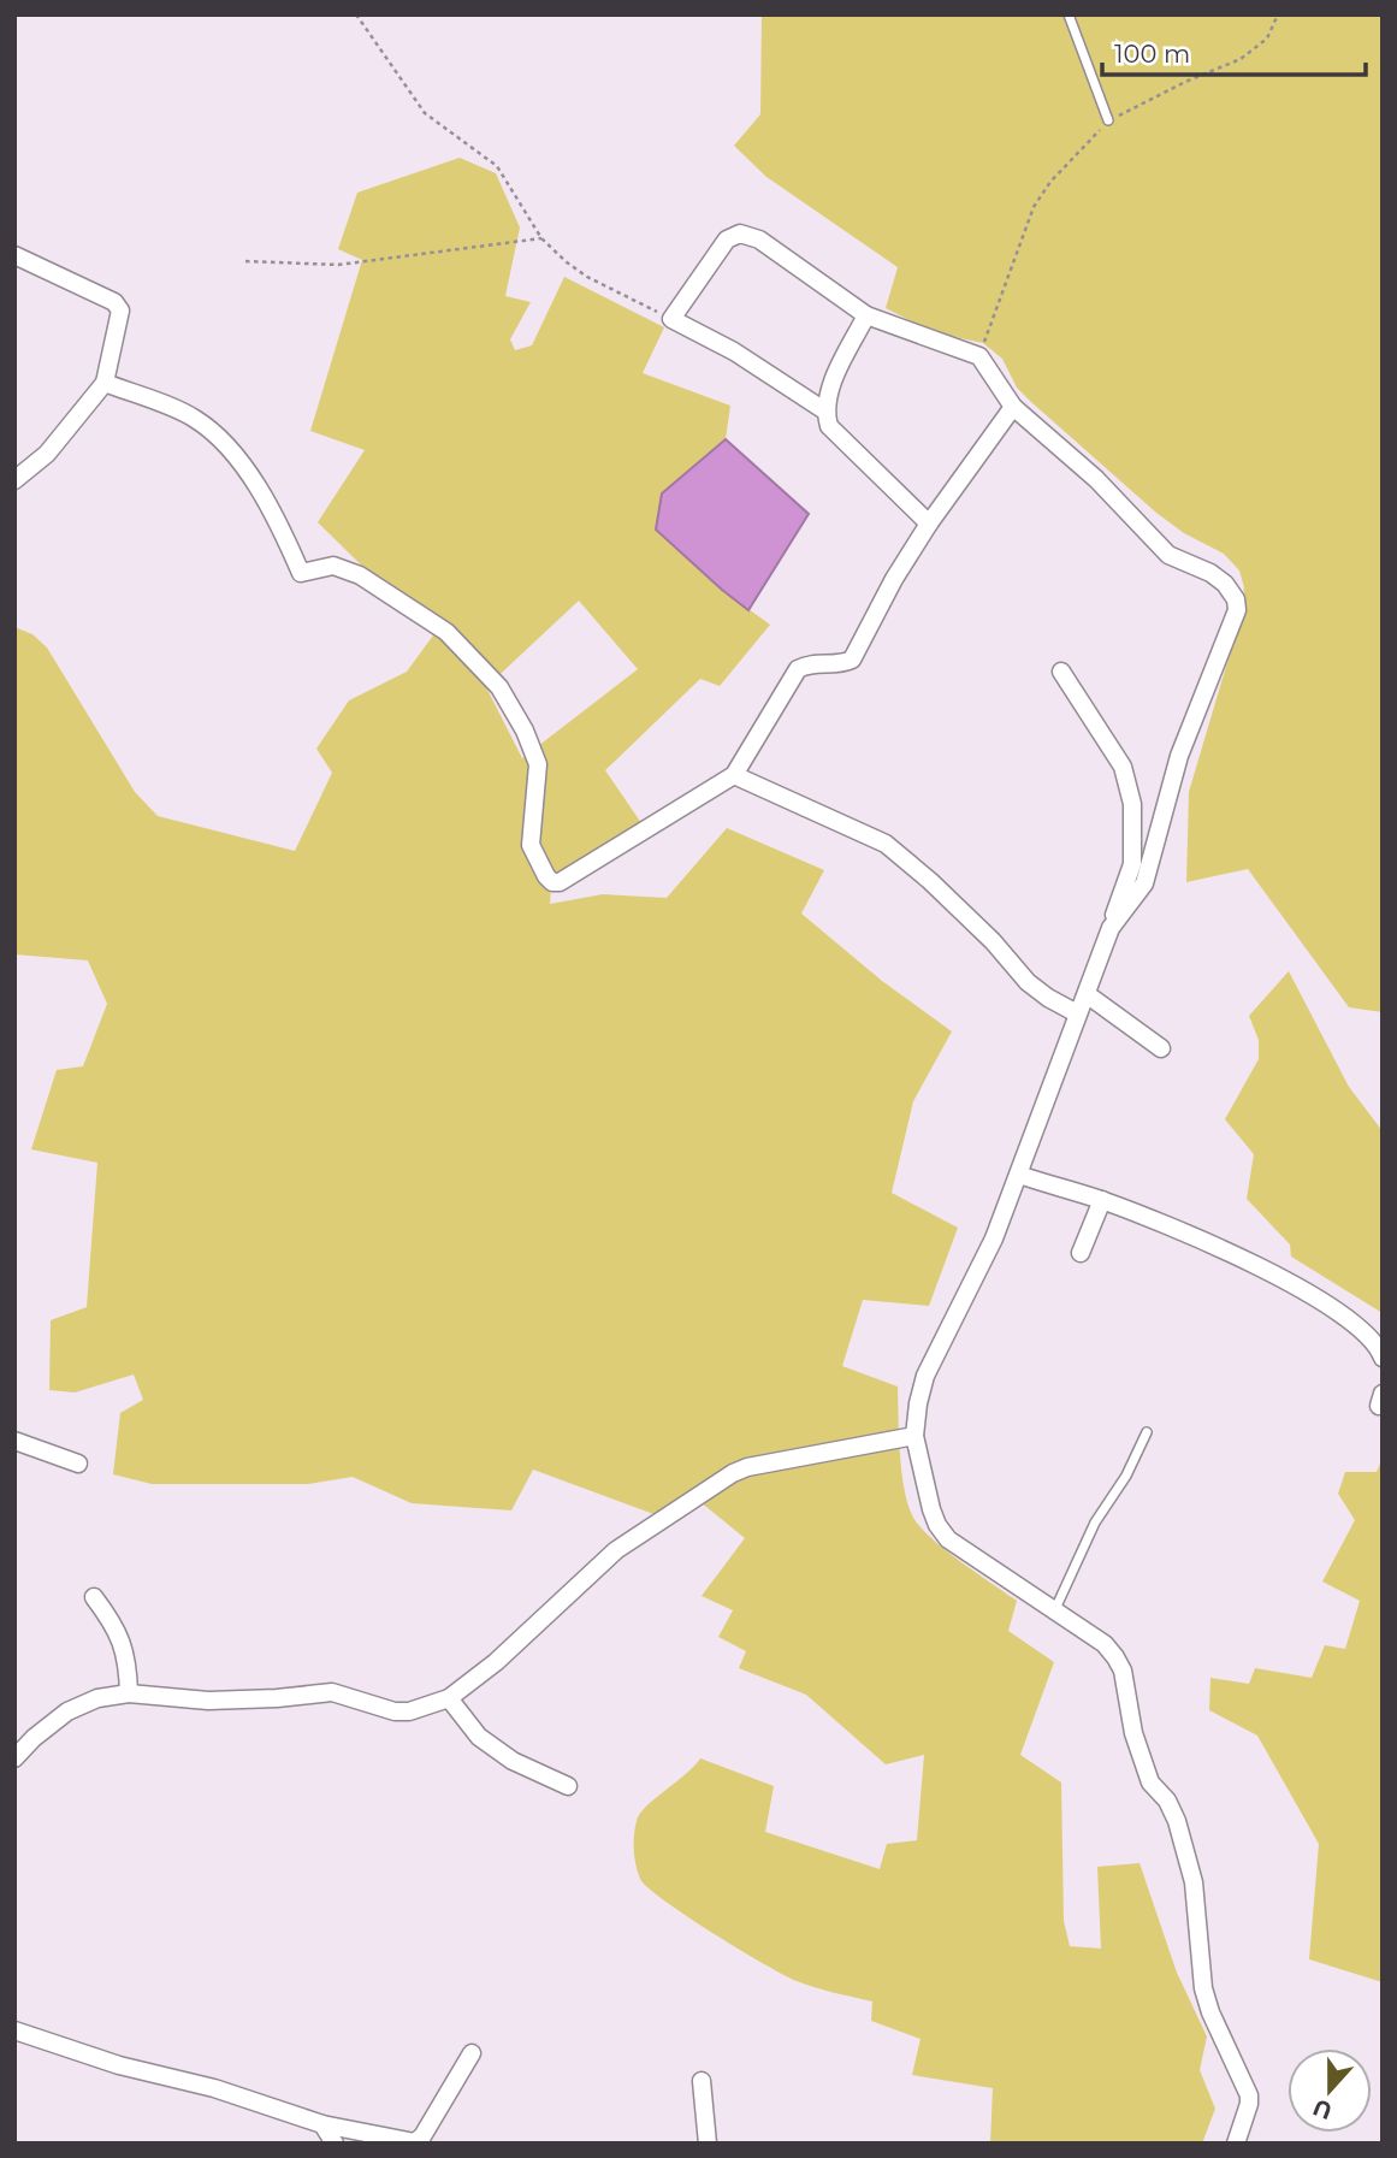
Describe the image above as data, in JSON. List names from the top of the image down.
{
  "scale_bar": "100 m",
  "north": "bottom"
}
